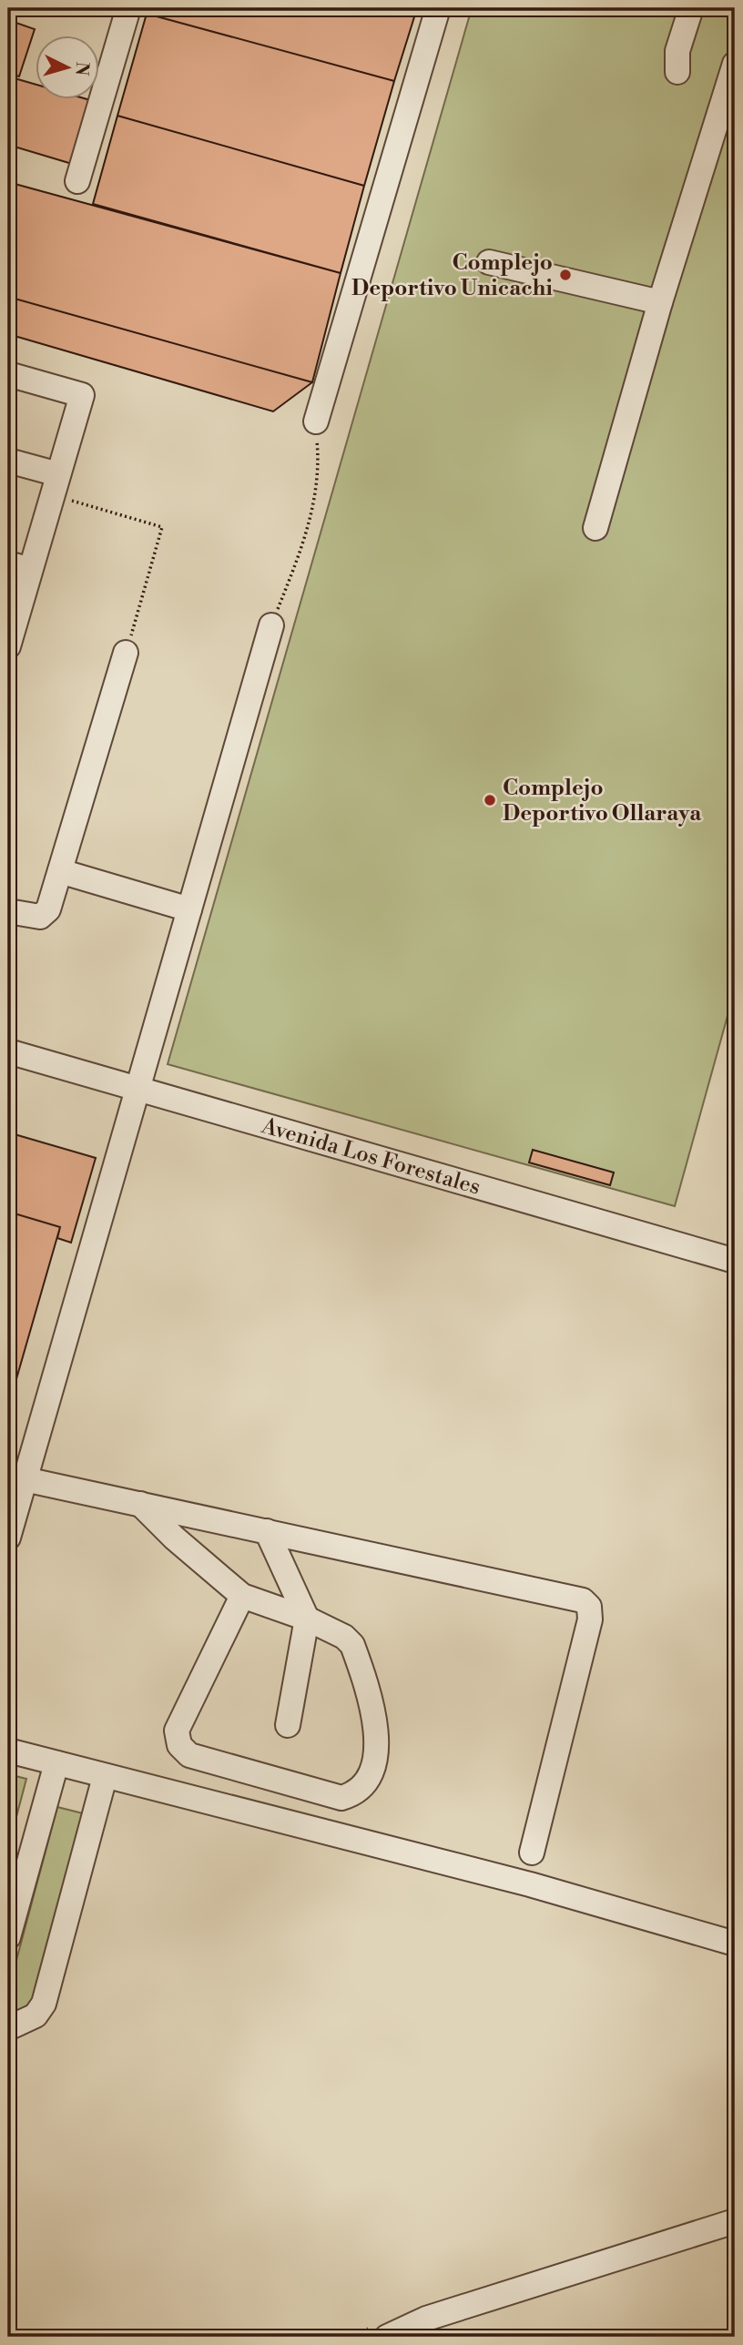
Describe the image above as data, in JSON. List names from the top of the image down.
{
  "streets": {
    "street": ["Avenida Los Forestales"]
  },
  "places": ["Complejo Deportivo Unicachi", "Complejo Deportivo Ollaraya"],
  "north": "right"
}
